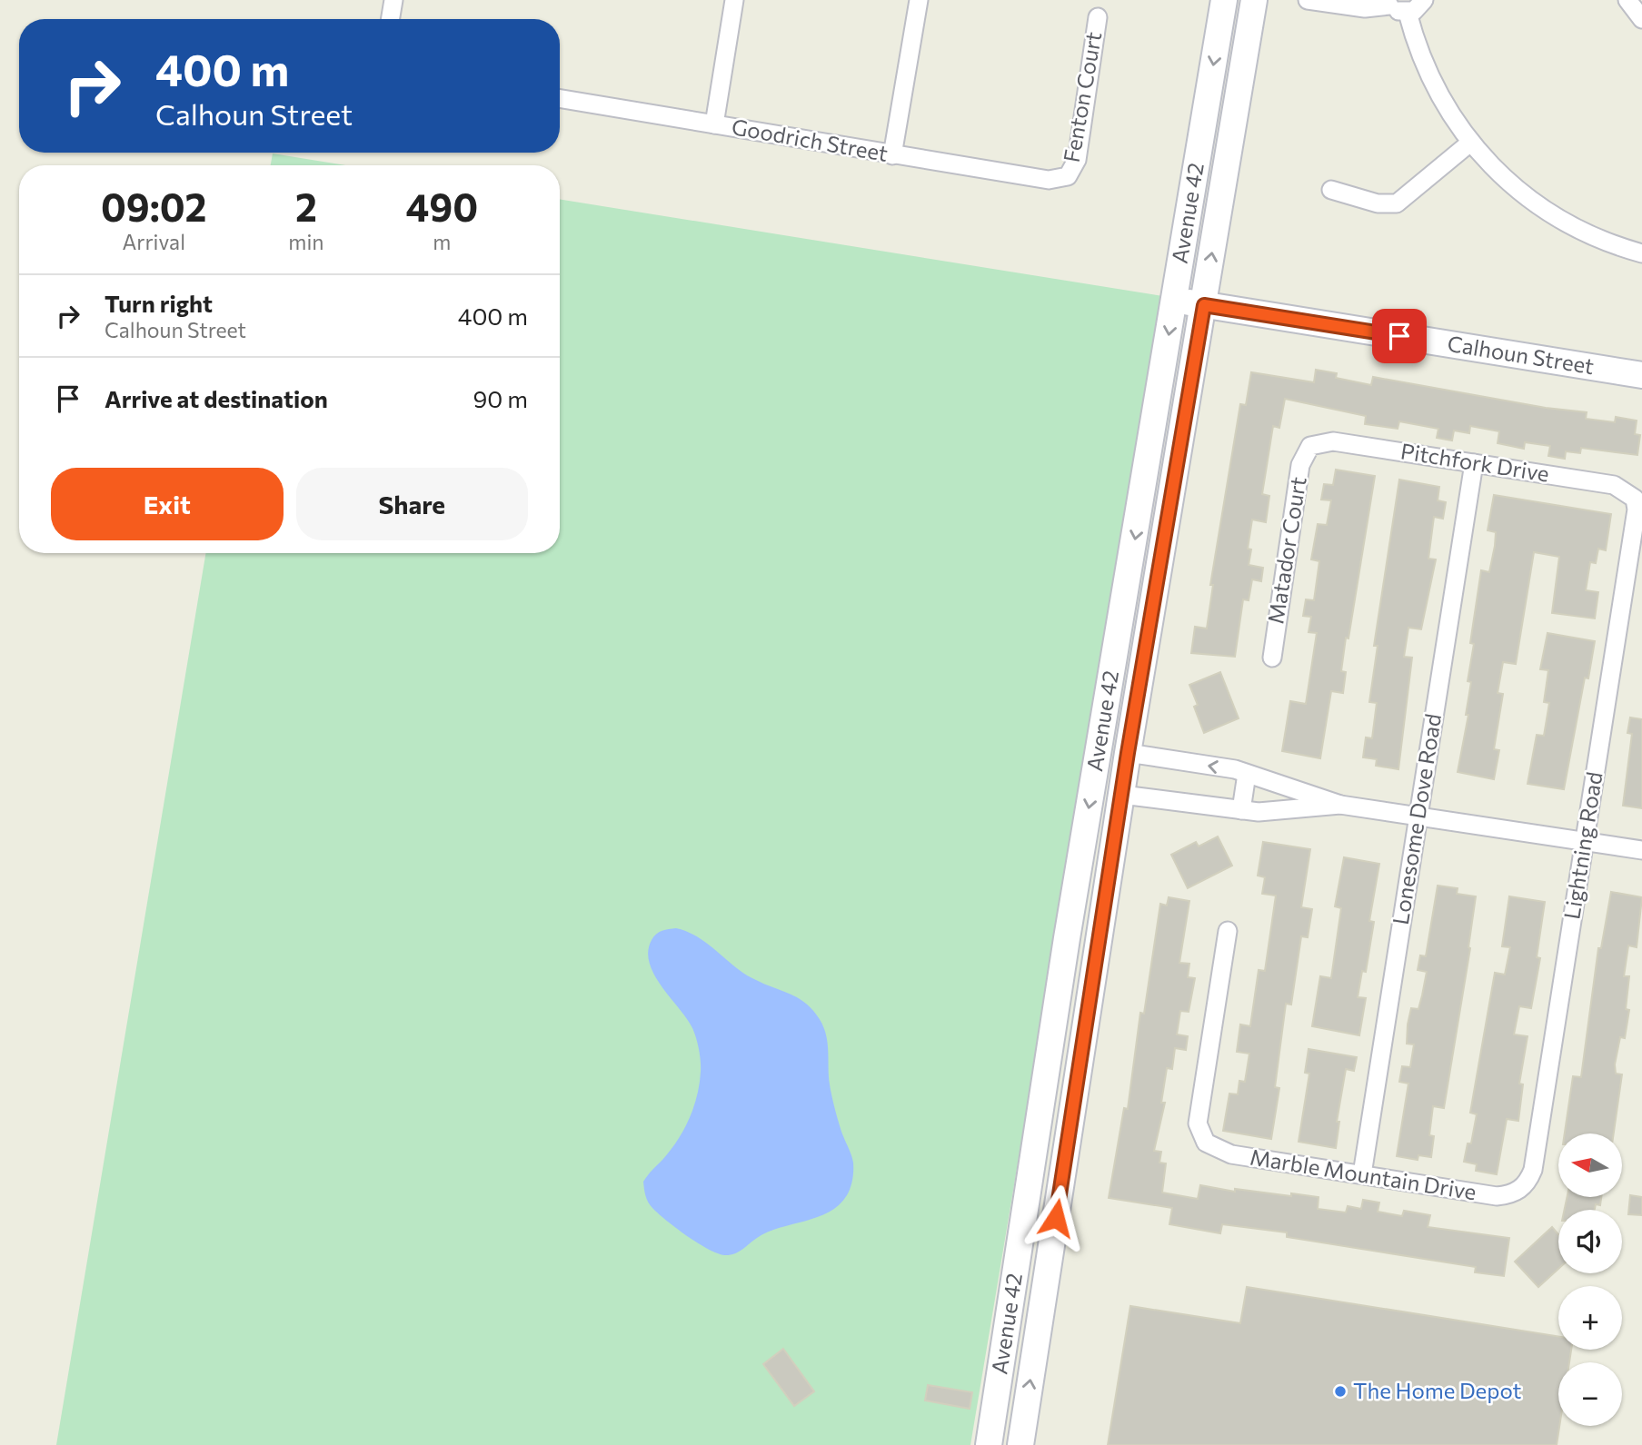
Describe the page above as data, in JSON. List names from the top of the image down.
{
  "streets": {
    "street": [
      "Fenton Court",
      "Goodrich Street",
      "Avenue 42",
      "Calhoun Street",
      "Pitchfork Drive",
      "Matador Court",
      "Lonesome Dove Road",
      "Lightning Road",
      "Marble Mountain Drive"
    ]
  },
  "crossings": [
    ["Fenton Court", "Goodrich Street"],
    ["Avenue 42", "Calhoun Street"],
    ["Pitchfork Drive", "Matador Court"],
    ["Pitchfork Drive", "Lonesome Dove Road"],
    ["Pitchfork Drive", "Lightning Road"],
    ["Lonesome Dove Road", "Marble Mountain Drive"],
    ["Lightning Road", "Marble Mountain Drive"]
  ],
  "places": ["The Home Depot"],
  "north": "left",
  "page": {
    "turn": ["400 m", "Calhoun Street"],
    "eta": [
      "09:02",
      "Arrival",
      "2",
      "min",
      "490",
      "m"
    ],
    "list": [
      {
        "name": "Turn right",
        "note": "Calhoun Street",
        "value": "400 m"
      },
      {
        "name": "Arrive at destination",
        "value": "90 m"
      }
    ],
    "buttons": ["Exit", "Share"],
    "map_buttons": ["+", "−"]
  }
}
